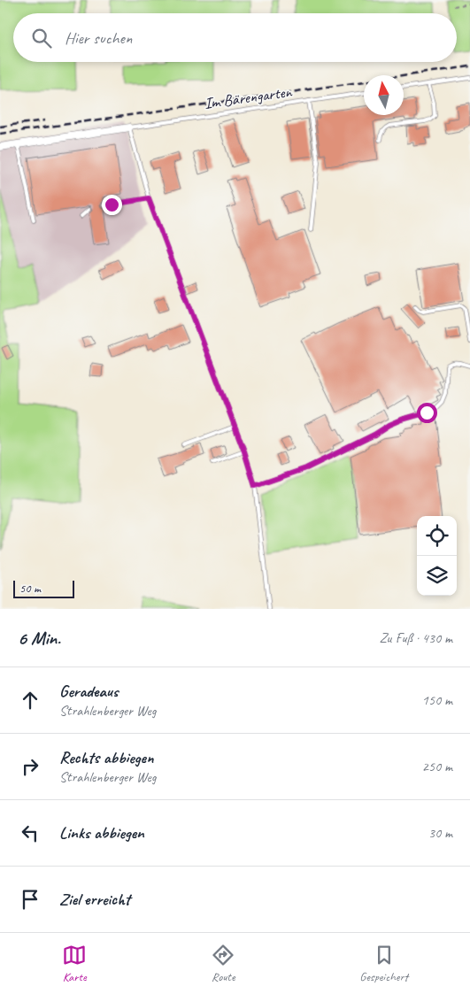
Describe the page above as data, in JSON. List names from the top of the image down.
{
  "streets": {
    "lane": ["Im Bärengarten"]
  },
  "scale_bar": "50 m",
  "north": "top",
  "page": {
    "search": "Hier suchen",
    "scale": "50 m",
    "heading": ["6 Min.", "Zu Fuß · 430 m"],
    "list": [
      ["Geradeaus", "Strahlenberger Weg", "150 m"],
      ["Rechts abbiegen", "Strahlenberger Weg", "250 m"],
      ["Links abbiegen", "30 m"],
      "Ziel erreicht"
    ],
    "nav": ["Karte", "Route", "Gespeichert"]
  }
}
